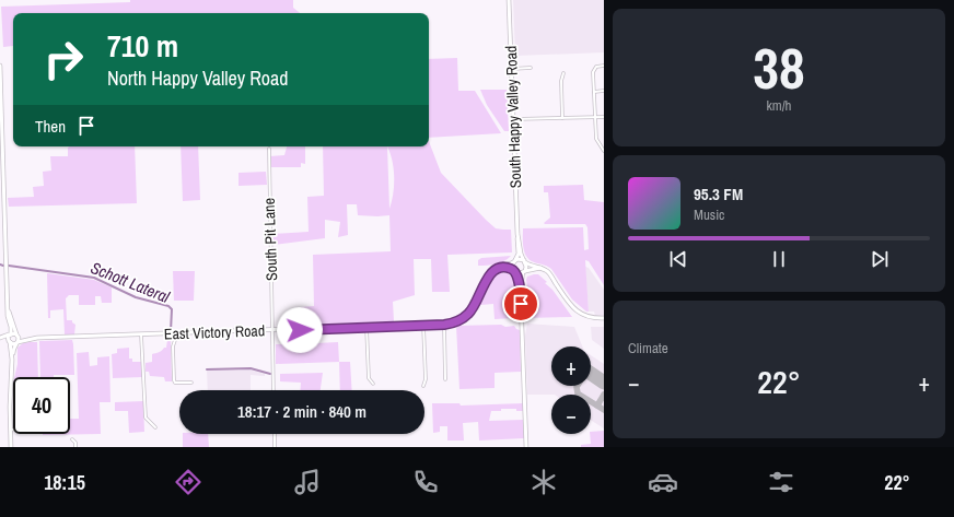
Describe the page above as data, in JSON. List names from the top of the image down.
{
  "streets": {
    "street": ["South Happy Valley Road", "South Pit Lane", "East Victory Road"]
  },
  "crossings": [
    ["South Pit Lane", "East Victory Road"]
  ],
  "water": ["Schott Lateral"],
  "page": {
    "tile": [
      ["38", "km/h"],
      "Climate"
    ],
    "turn": ["710 m", "North Happy Valley Road"],
    "then": "Then",
    "song": ["95.3 FM", "Music"],
    "map_buttons": ["+", "−"],
    "heat": ["−", "22°", "+"],
    "limit": "40",
    "trip": "18:17 · 2 min · 840 m",
    "tabs": ["18:15", "22°"]
  }
}
